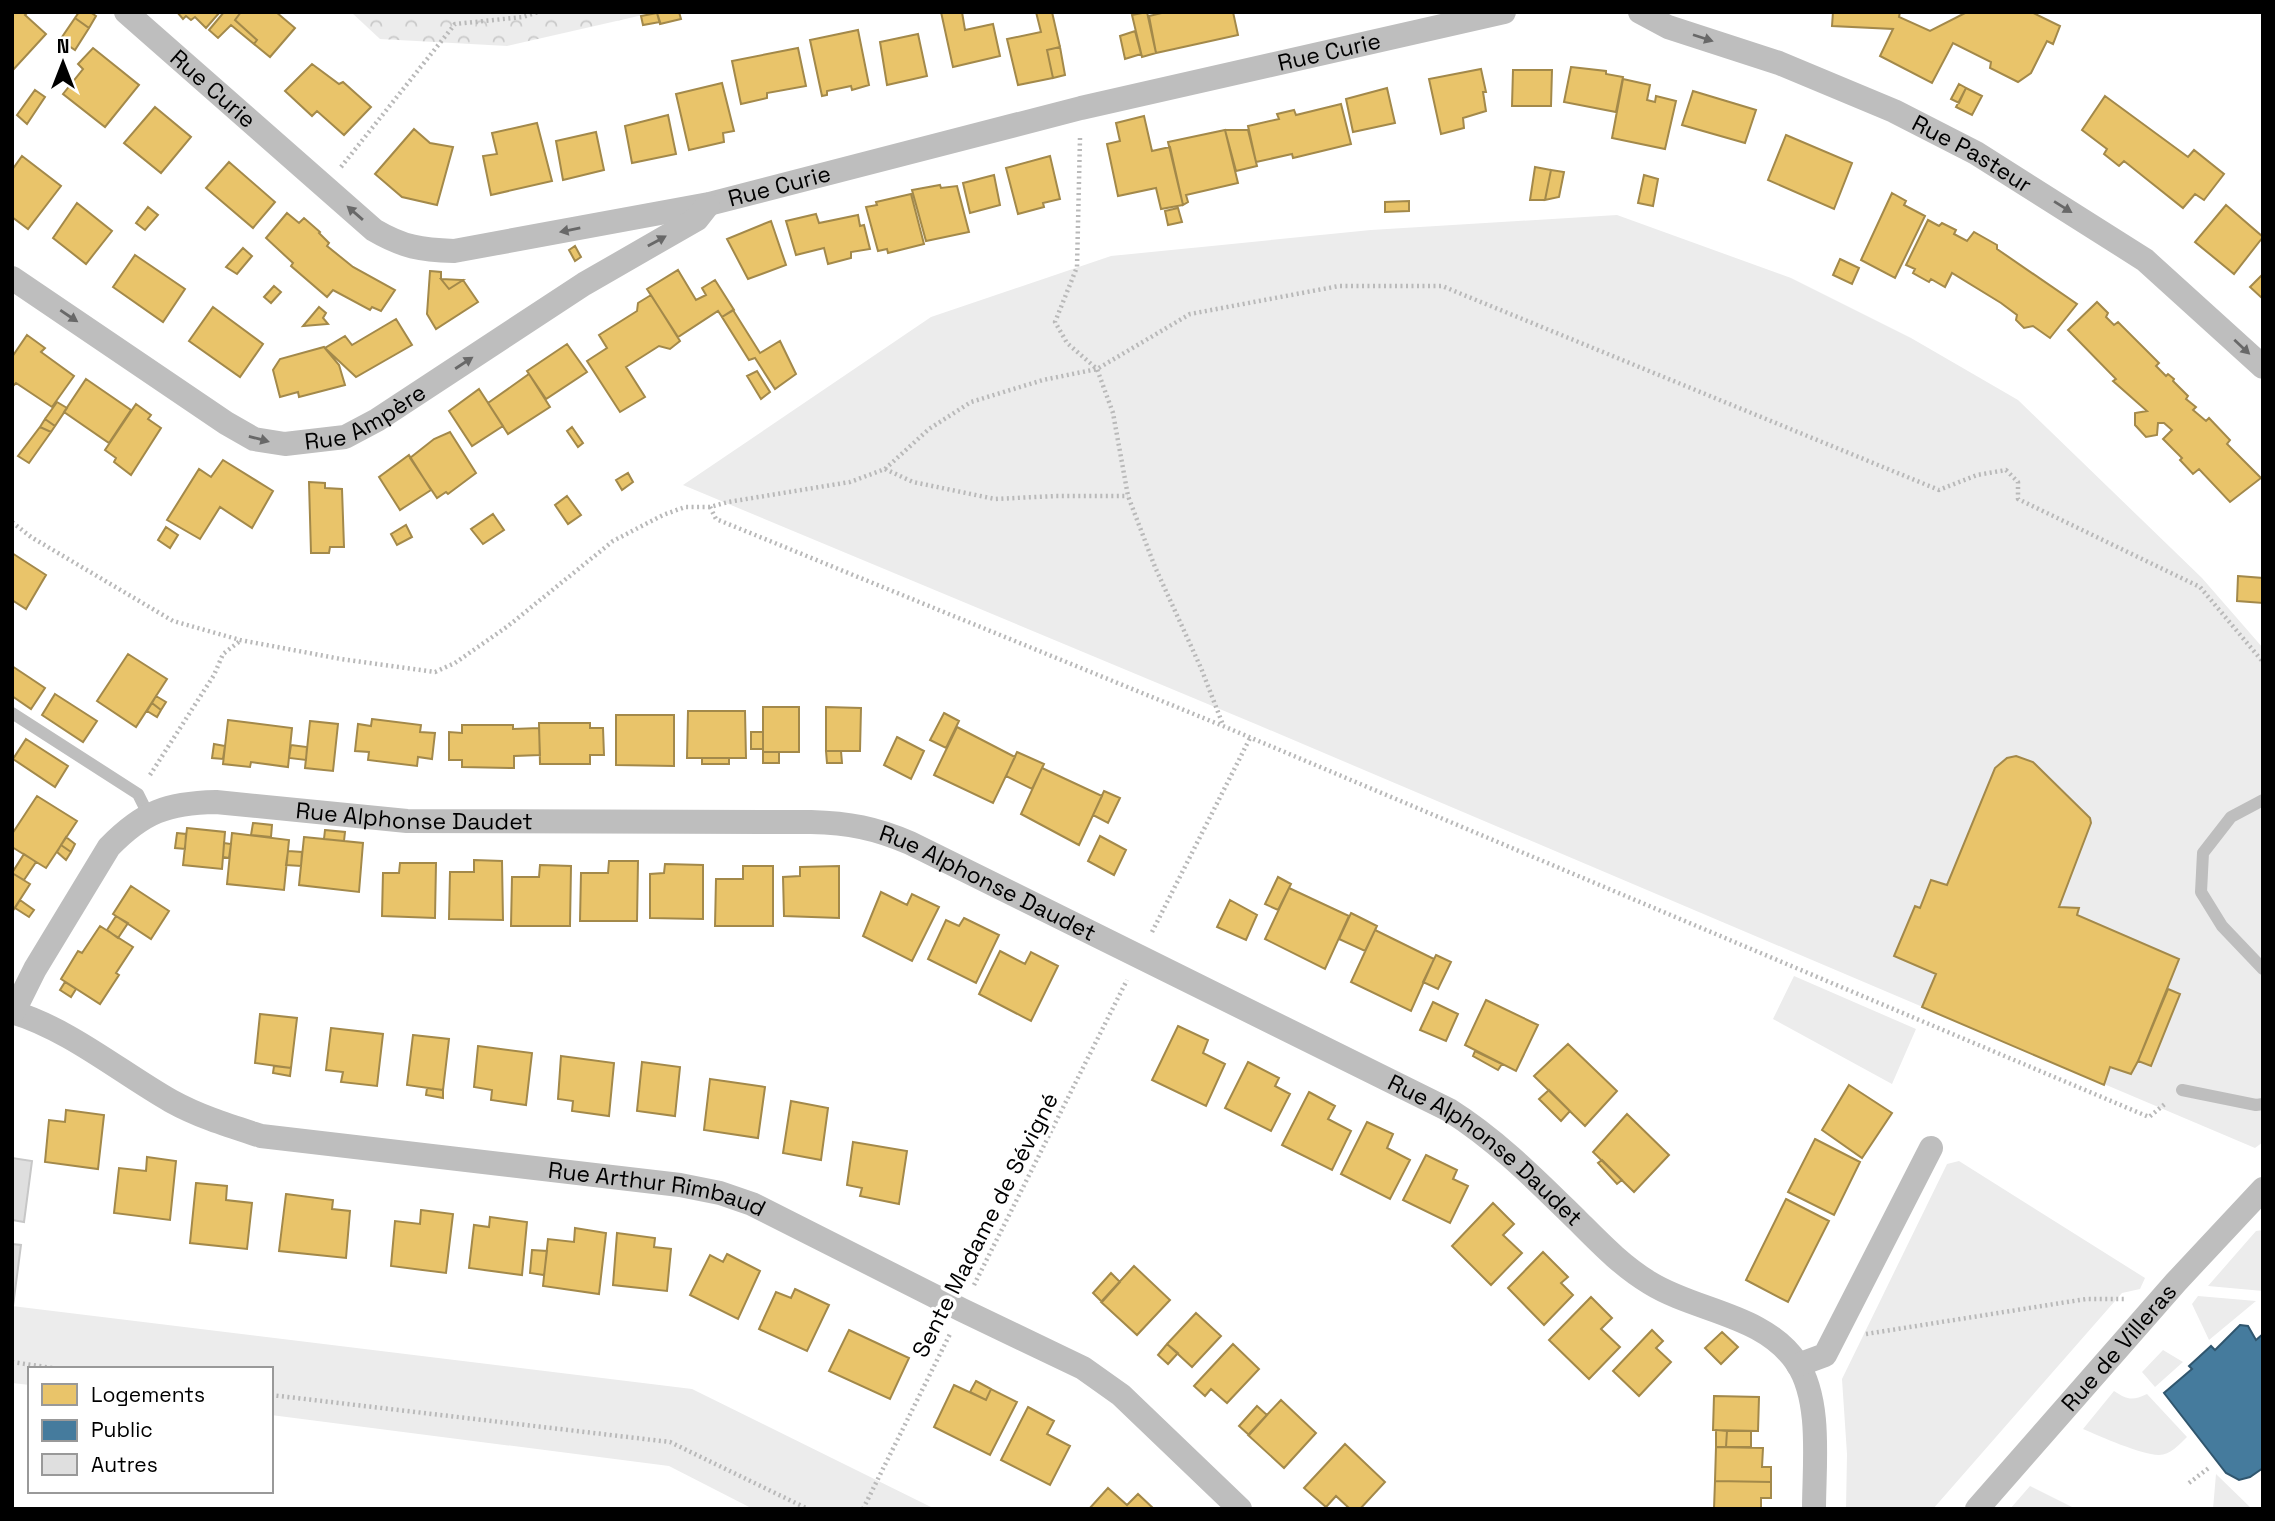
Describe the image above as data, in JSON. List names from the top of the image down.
{
  "streets": {
    "street": [
      "Rue Curie",
      "Rue Pasteur",
      "Rue Ampère",
      "Rue Alphonse Daudet",
      "Rue Arthur Rimbaud",
      "Rue de Villeras"
    ],
    "path": ["Sente Madame de Sévigné"]
  },
  "crossings": [
    ["Rue Curie", "Rue Ampère"],
    ["Rue Alphonse Daudet", "Rue Arthur Rimbaud"],
    ["Rue Alphonse Daudet", "Sente Madame de Sévigné"],
    ["Rue Arthur Rimbaud", "Sente Madame de Sévigné"]
  ],
  "one_way": ["Rue Pasteur", "Rue Ampère"],
  "legend": ["Logements", "Public", "Autres"],
  "north": "top"
}
